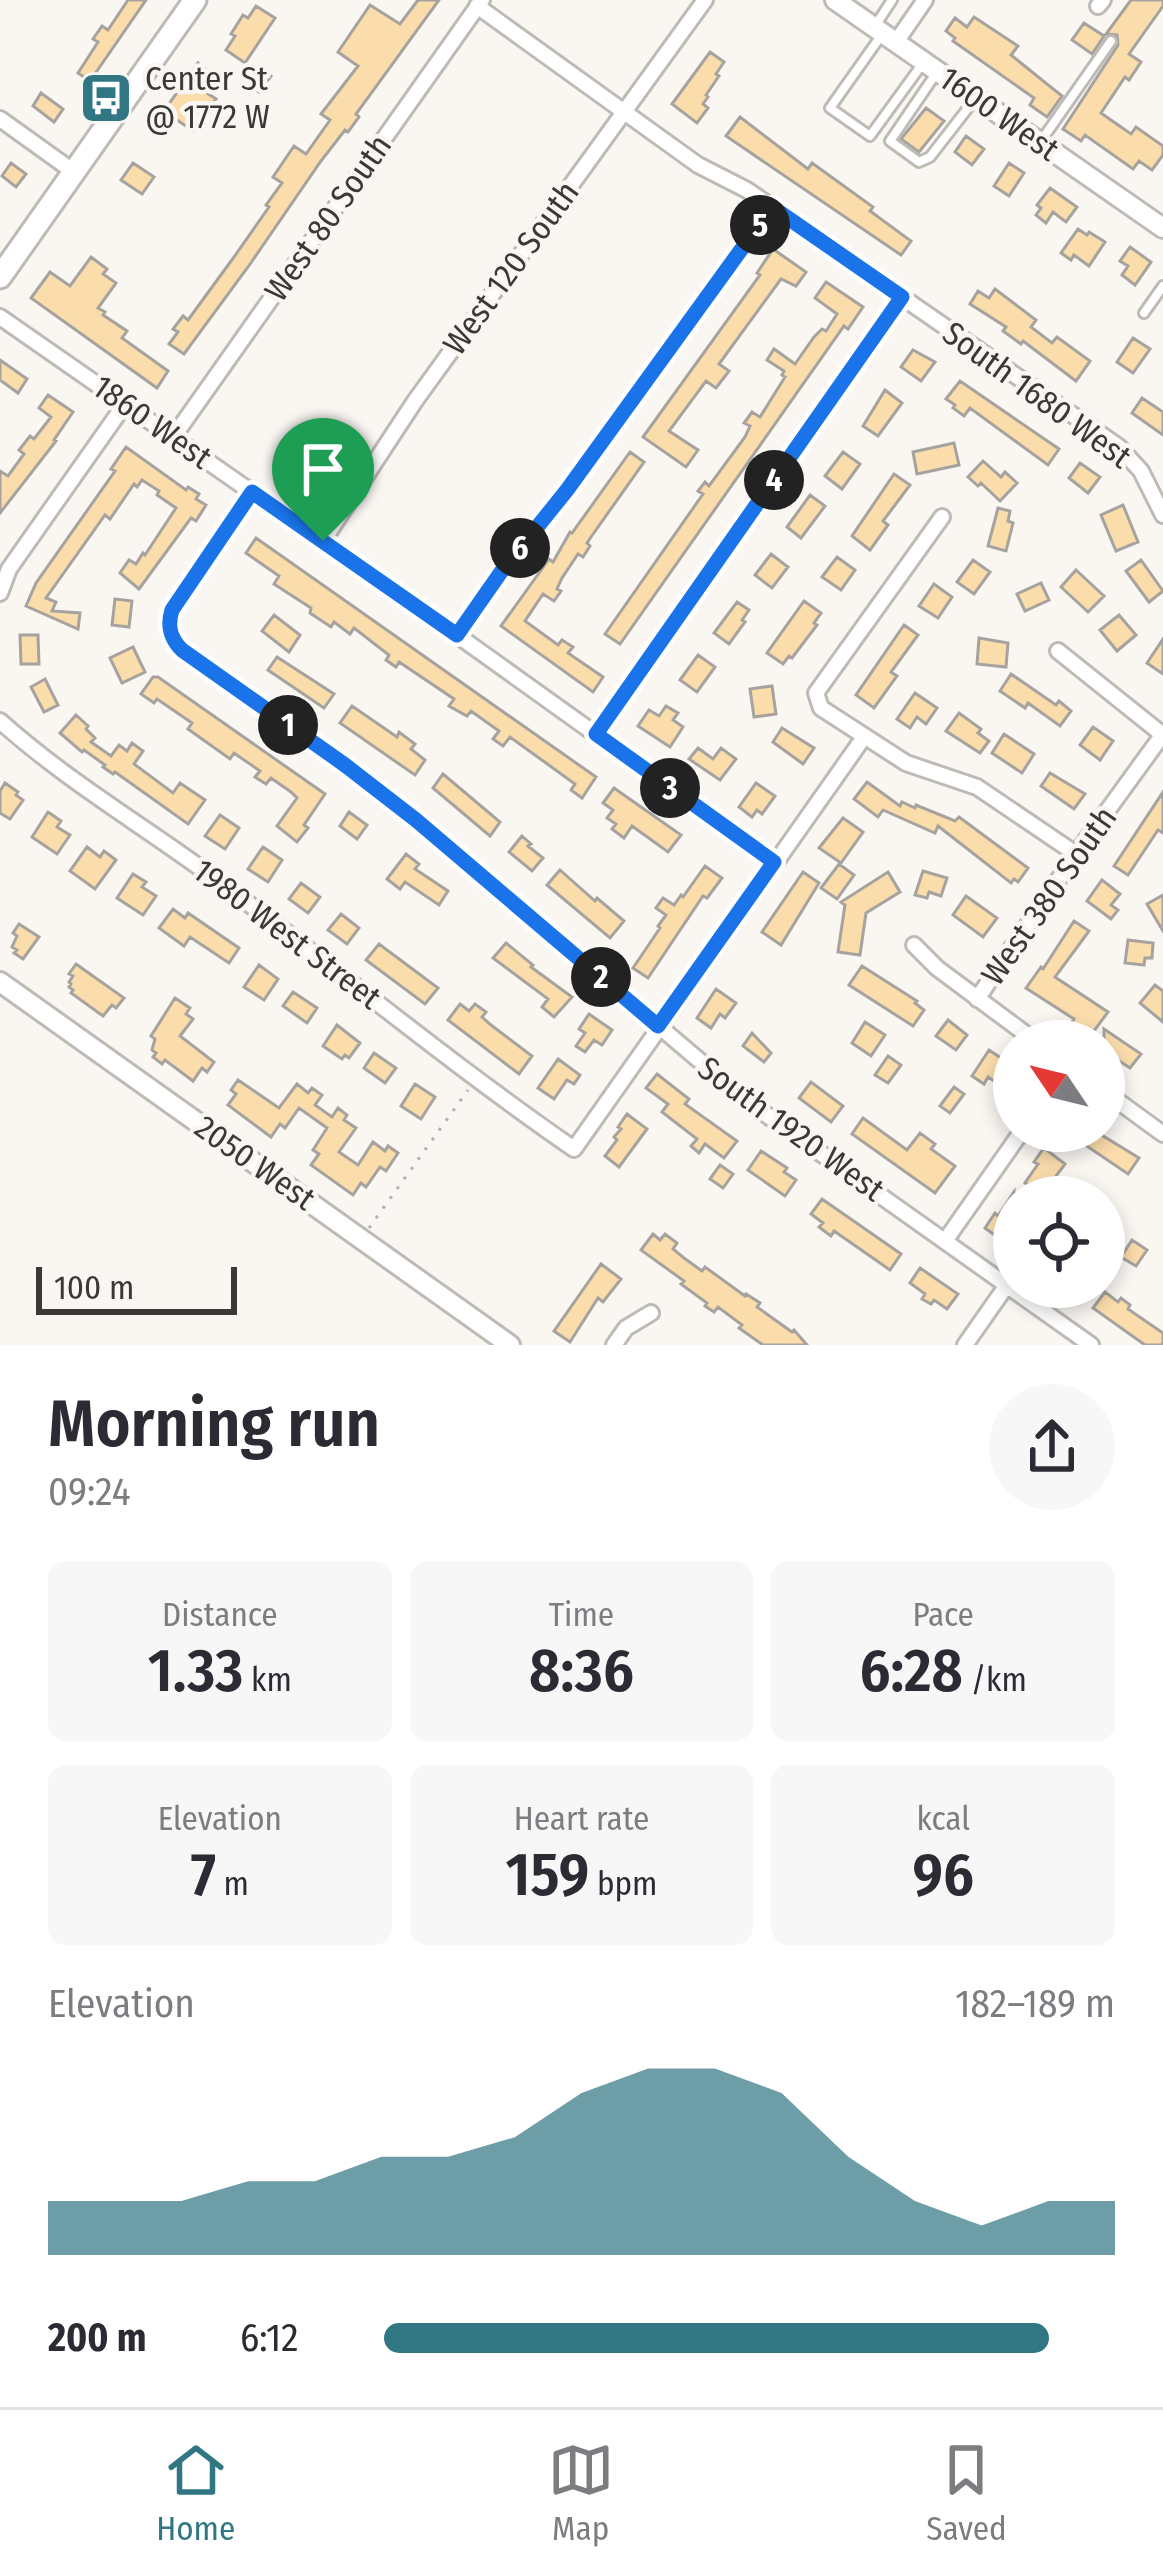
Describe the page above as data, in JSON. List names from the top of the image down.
{
  "streets": {
    "street": [
      "1600 West",
      "West 80 South",
      "West 120 South",
      "South 1680 West",
      "1860 West",
      "West 380 South",
      "1980 West Street",
      "South 1920 West",
      "2050 West"
    ]
  },
  "crossings": [
    ["West 80 South", "South 1680 West"],
    ["West 80 South", "1860 West"],
    ["West 120 South", "South 1680 West"],
    ["West 120 South", "1860 West"],
    ["1860 West", "South 1920 West"],
    ["1980 West Street", "South 1920 West"]
  ],
  "places": {
    "bus stop": ["Center St @ 1772 W"]
  },
  "scale_bar": "100 m",
  "north": "top left",
  "page": {
    "pins": [
      "5",
      "4",
      "6",
      "1",
      "3",
      "2"
    ],
    "scale": "100 m",
    "heading": ["Morning run", "09:24"],
    "stats": [
      ["Distance", "1.33 km"],
      ["Time", "8:36"],
      ["Pace", "6:28 /km"],
      ["Elevation", "7 m"],
      ["Heart rate", "159 bpm"],
      ["kcal", "96"]
    ],
    "chart": ["Elevation", "182–189 m"],
    "list": [
      {
        "name": "200 m",
        "note": "6:12"
      }
    ],
    "tabs": ["Home", "Map", "Saved"]
  }
}
